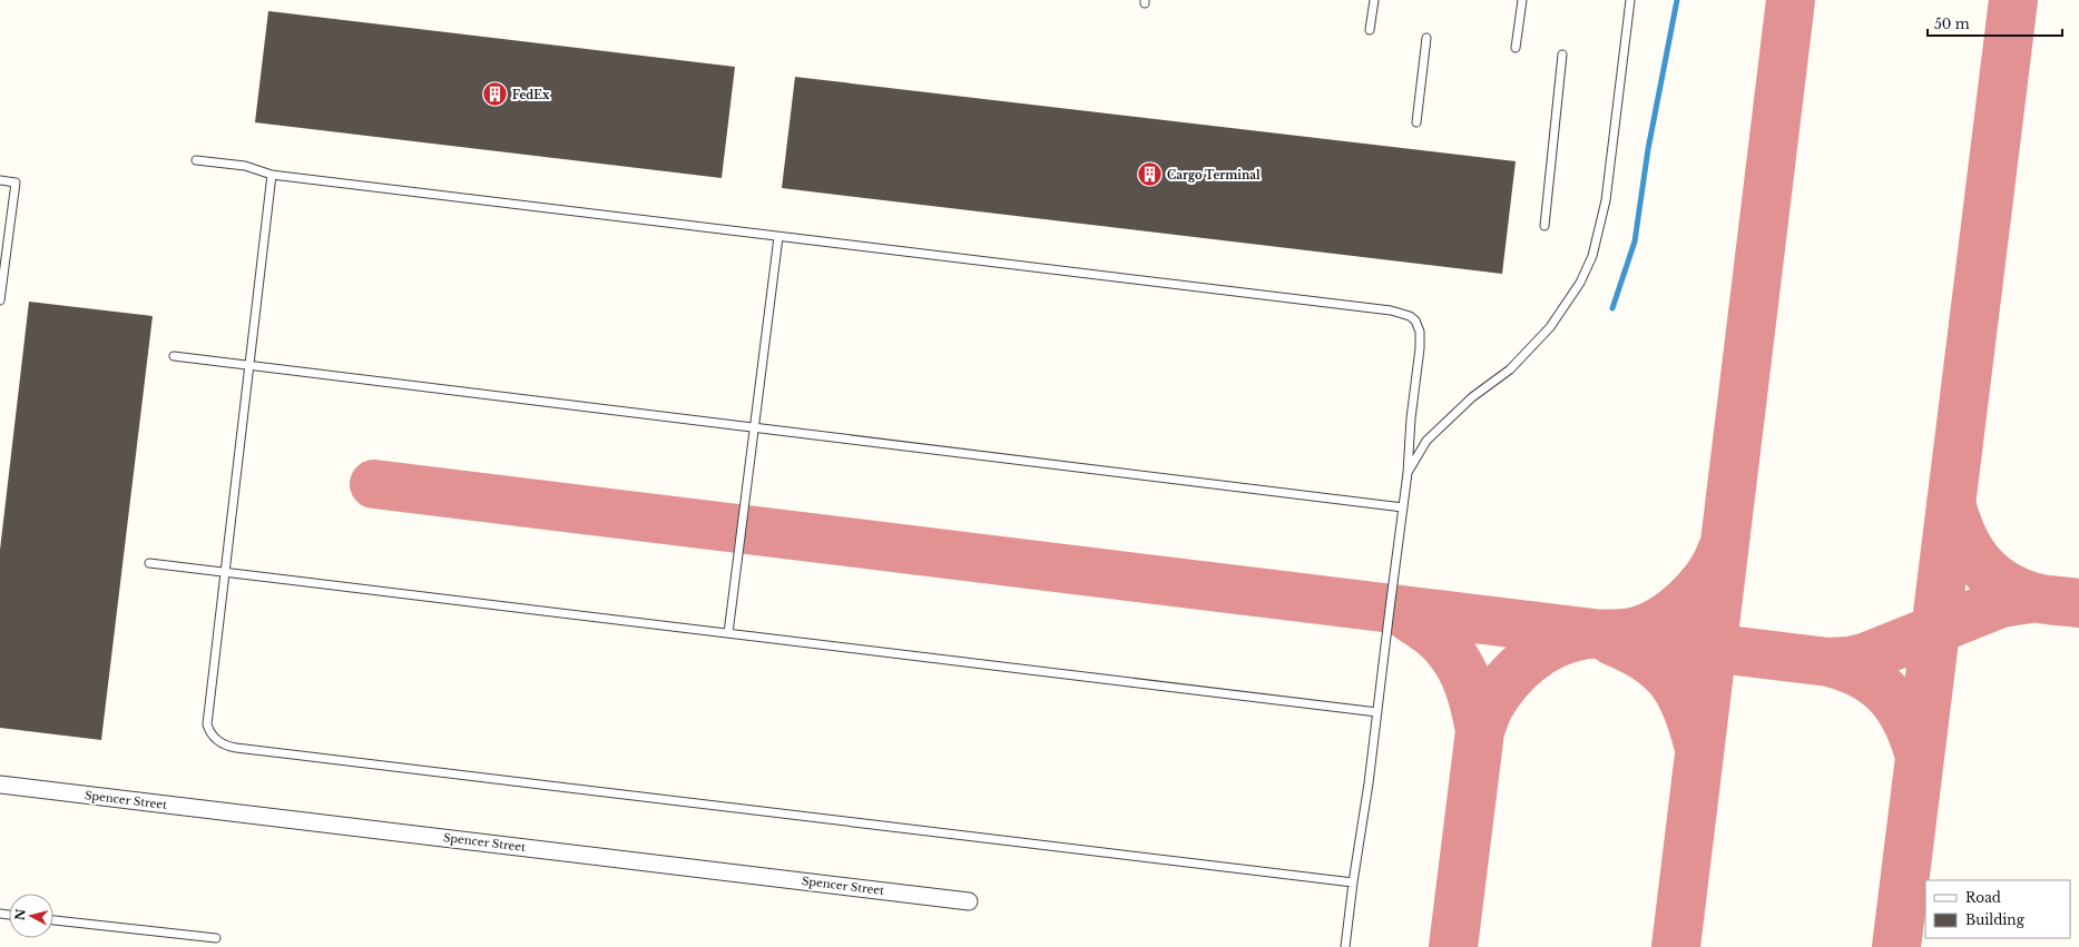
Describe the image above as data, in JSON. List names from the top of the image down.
{
  "streets": {
    "street": ["Spencer Street"]
  },
  "places": {
    "building": ["FedEx", "Cargo Terminal"]
  },
  "legend": ["Road", "Building"],
  "scale_bar": "50 m",
  "north": "left"
}
